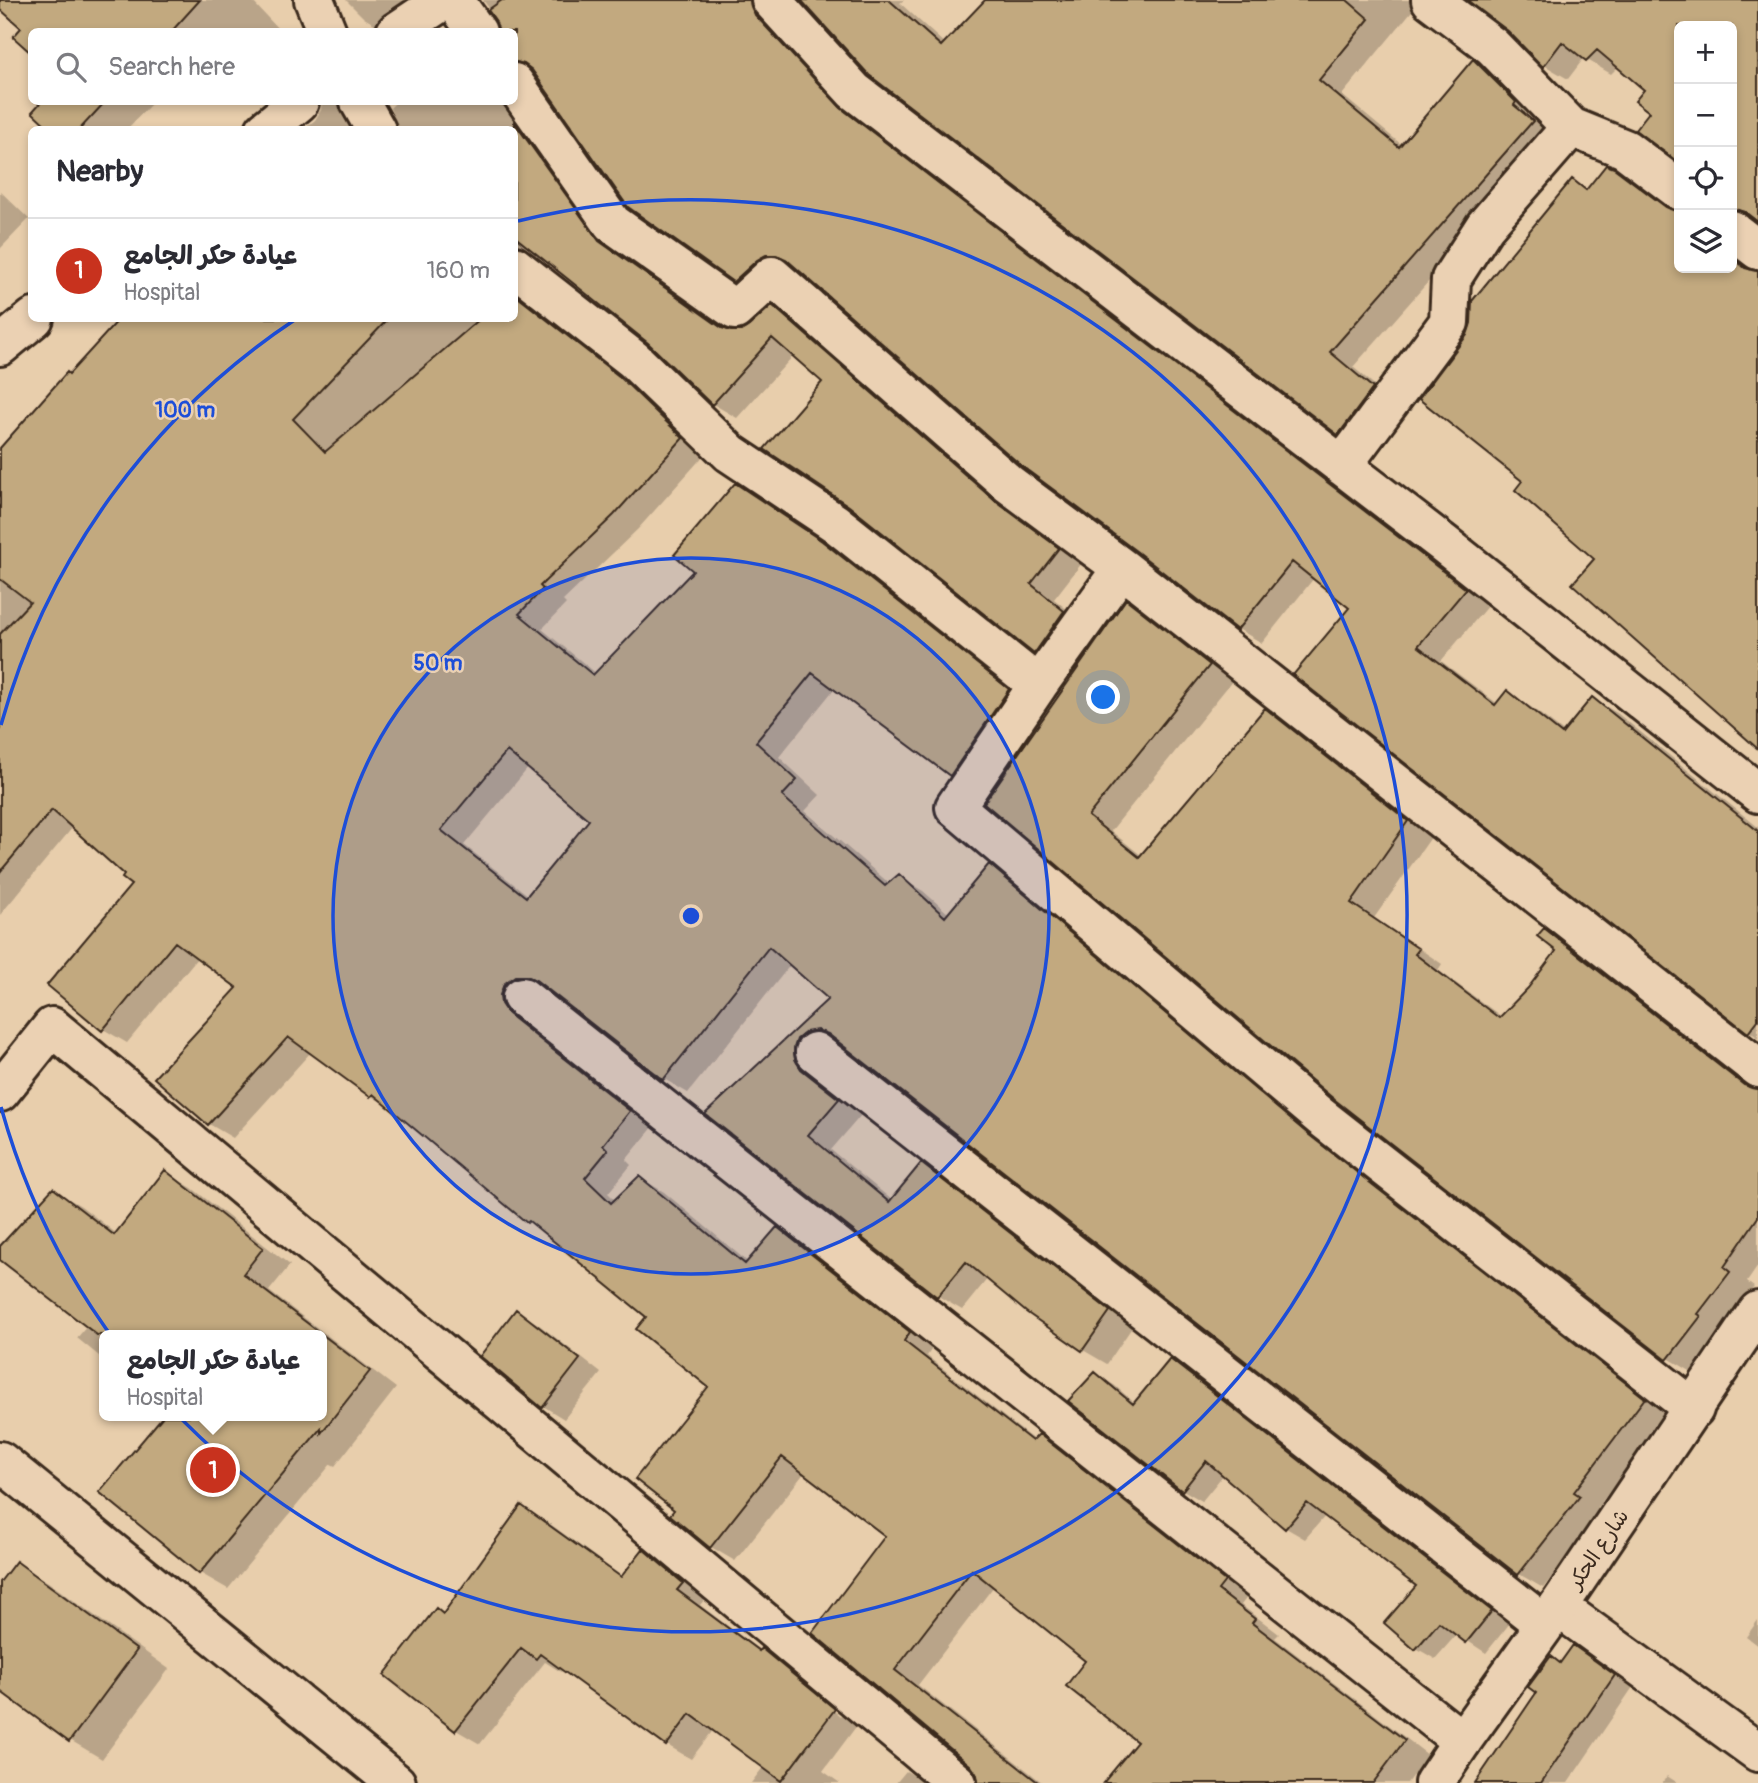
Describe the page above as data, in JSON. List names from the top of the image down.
{
  "streets": {
    "street": ["شارع الحكر"]
  },
  "page": {
    "map_buttons": ["+", "−"],
    "search": "Search here",
    "heading": "Nearby",
    "list": [
      {
        "mark": "1",
        "name": "عيادة حكر الجامع",
        "note": "Hospital",
        "value": "160 m"
      }
    ],
    "popup": ["عيادة حكر الجامع", "Hospital"],
    "pins": "1"
  },
  "rings": ["100 m", "50 m"]
}
